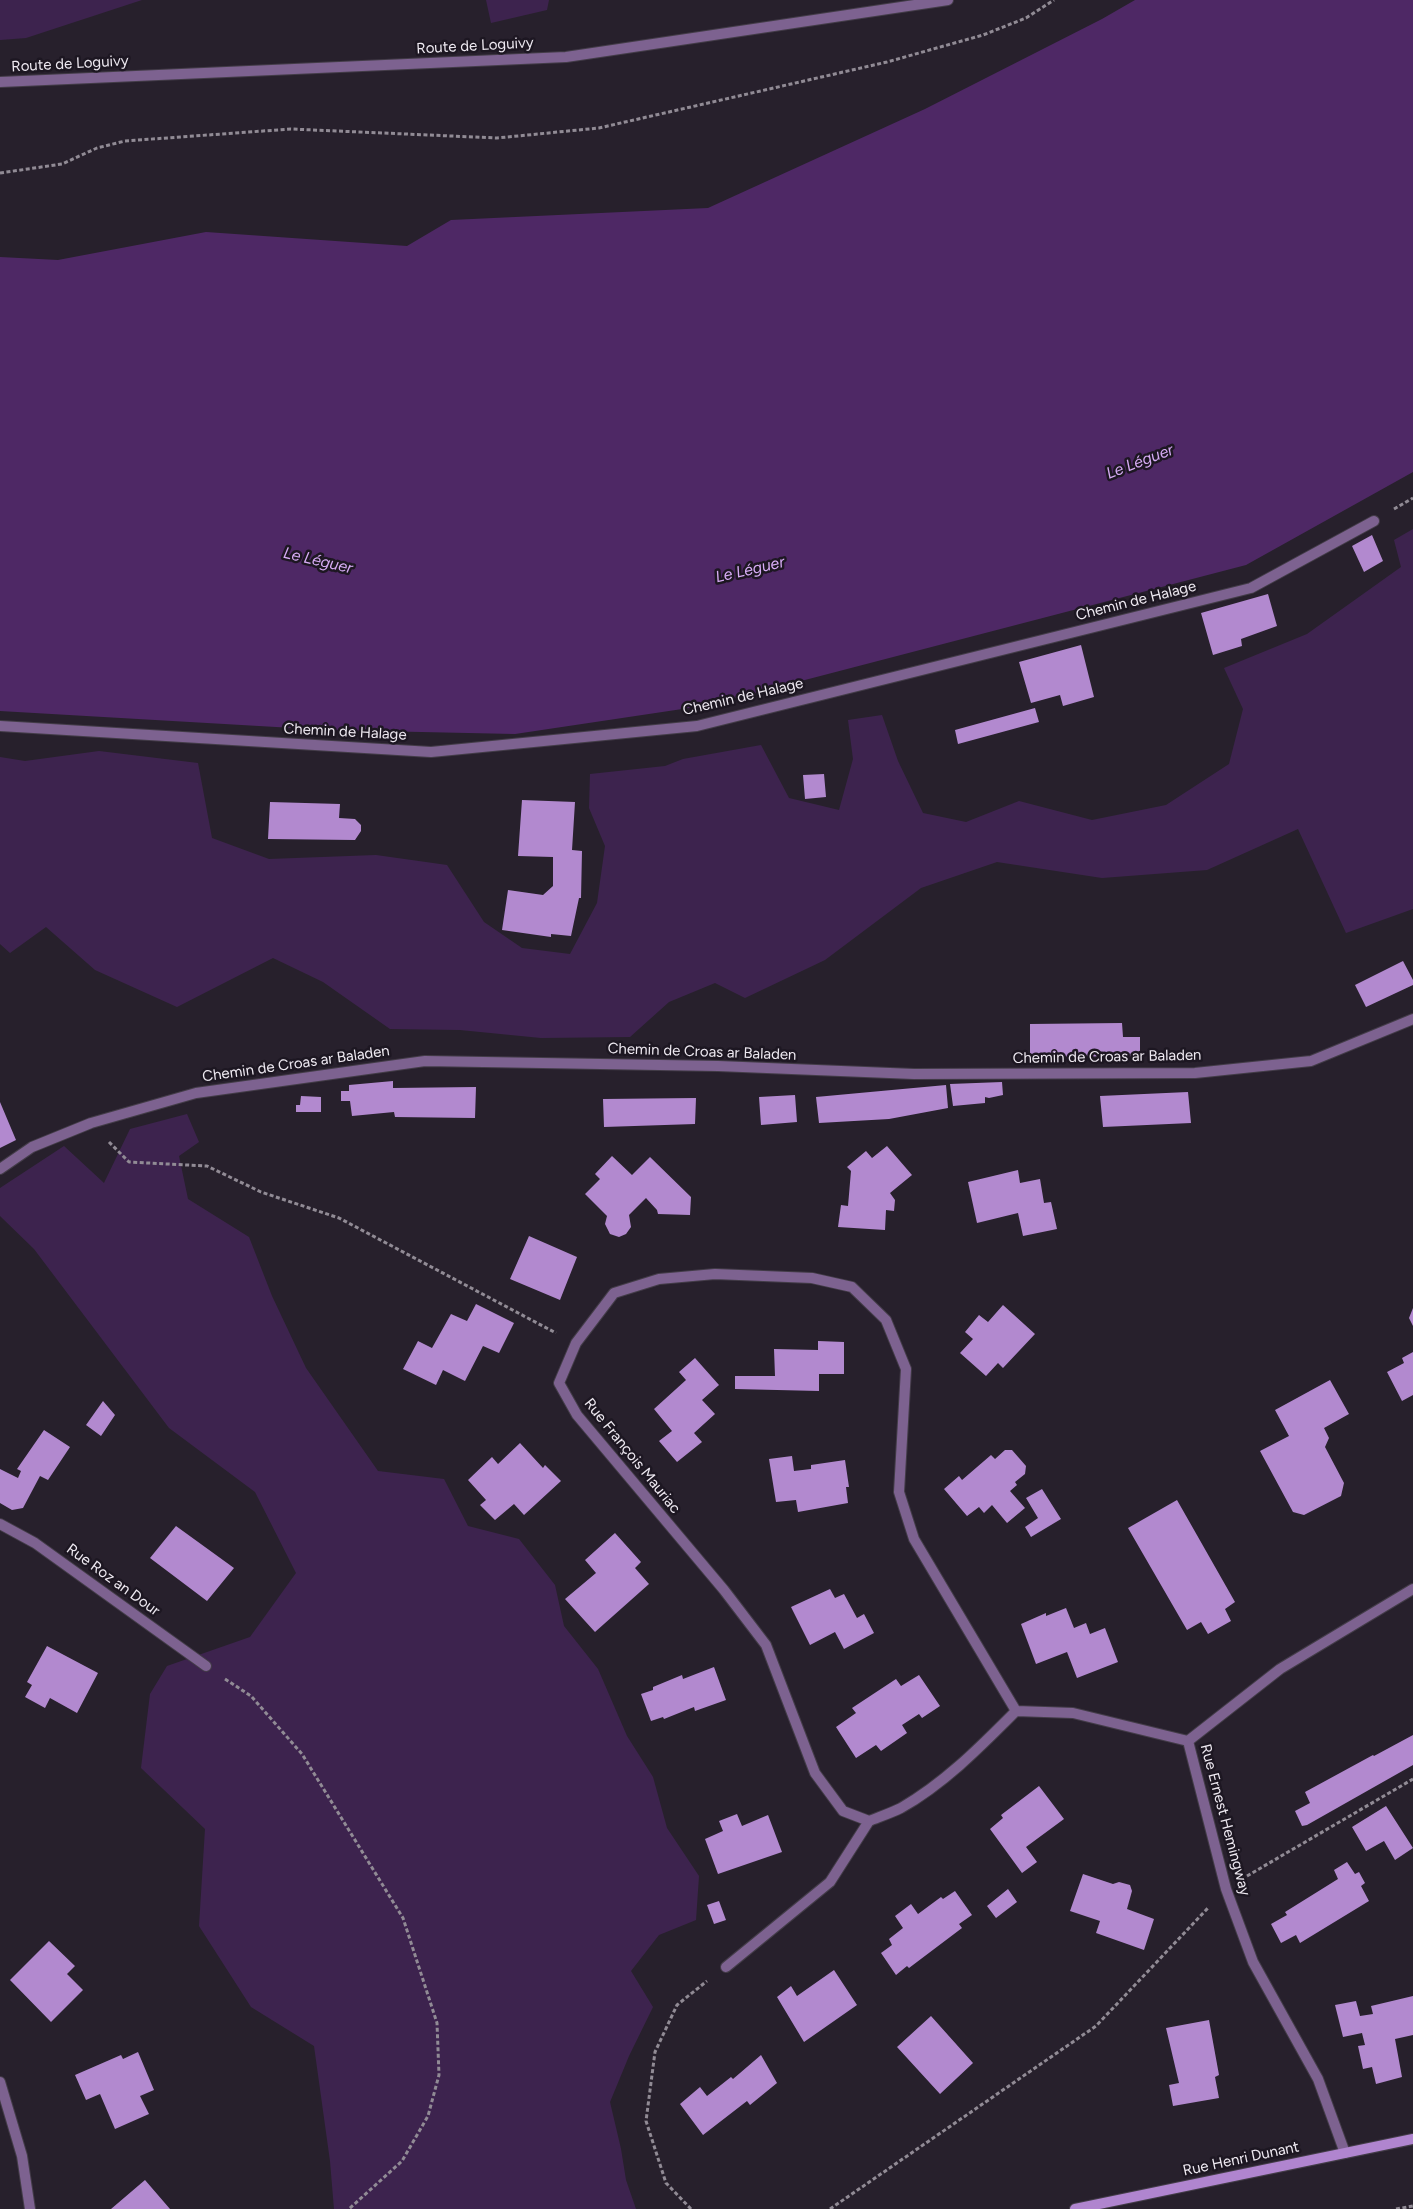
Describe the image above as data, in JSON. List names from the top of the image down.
{
  "streets": {
    "main road": ["Rue Henri Dunant"],
    "street": [
      "Route de Loguivy",
      "Chemin de Halage",
      "Chemin de Croas ar Baladen",
      "Rue François Mauriac",
      "Rue Roz an Dour",
      "Rue Ernest Hemingway"
    ]
  },
  "crossings": [
    ["Rue Ernest Hemingway", "Rue Henri Dunant"]
  ],
  "water": ["Le Léguer"]
}
